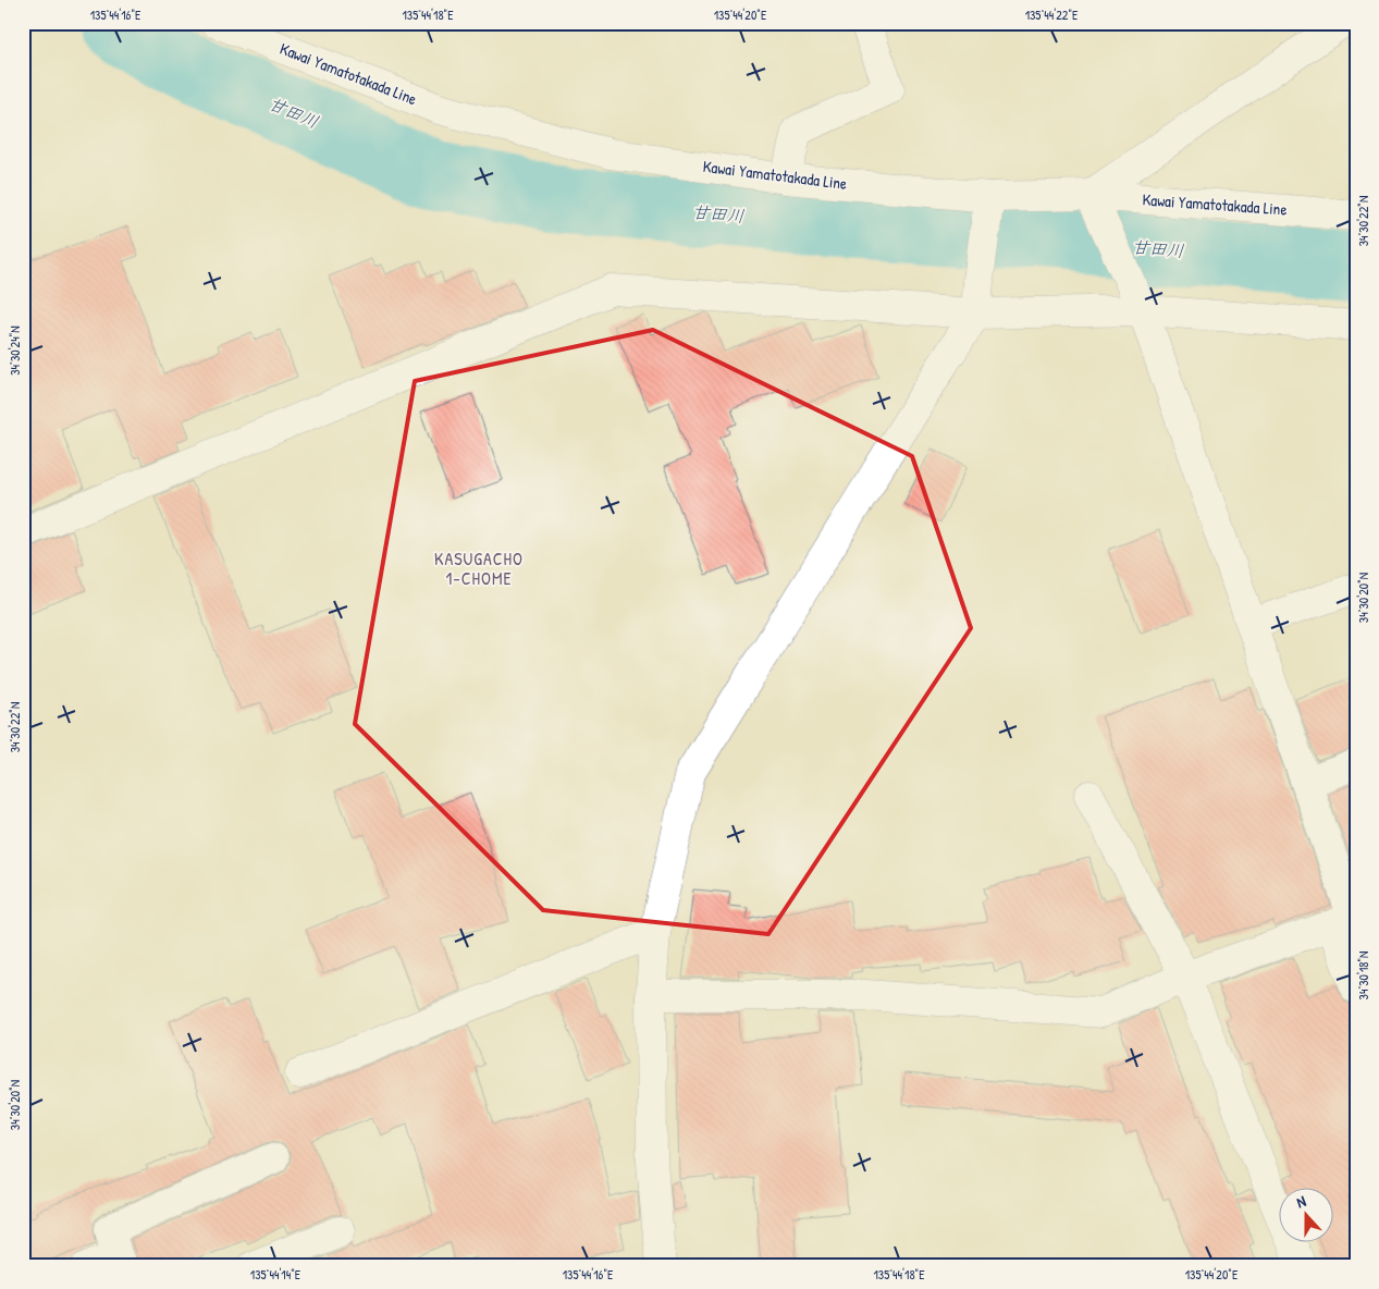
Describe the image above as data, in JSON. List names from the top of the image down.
{
  "streets": {
    "street": ["Kawai Yamatotakada Line"]
  },
  "districts": ["KASUGACHO 1-CHOME"],
  "water": ["甘田川"],
  "north": "top",
  "coordinates": [
    "135°44'16\"E",
    "135°44'18\"E",
    "135°44'20\"E",
    "135°44'22\"E",
    "34°30'22\"N",
    "34°30'24\"N",
    "34°30'20\"N",
    "34°30'18\"N",
    "135°44'14\"E"
  ]
}
